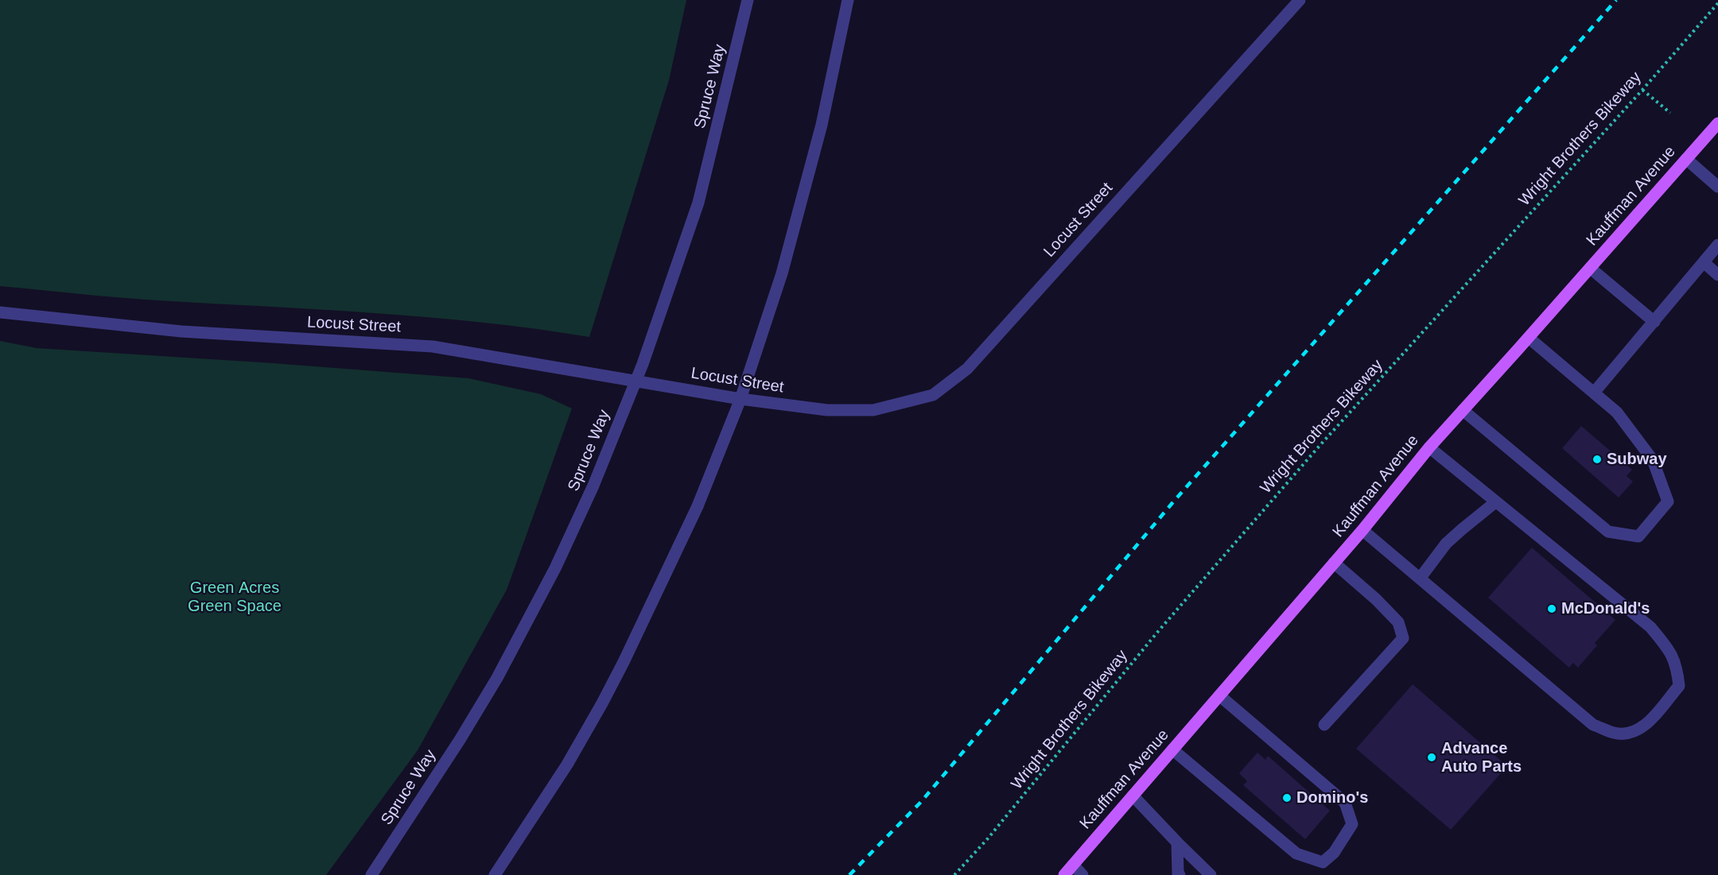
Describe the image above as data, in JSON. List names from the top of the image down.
{
  "streets": {
    "main road": ["Kauffman Avenue"],
    "street": ["Spruce Way", "Locust Street"],
    "path": ["Wright Brothers Bikeway"]
  },
  "crossings": [
    ["Spruce Way", "Locust Street"]
  ],
  "parks": ["Green Acres Green Space"],
  "places": [
    "Subway",
    "McDonald's",
    "Advance Auto Parts",
    "Domino's"
  ]
}
